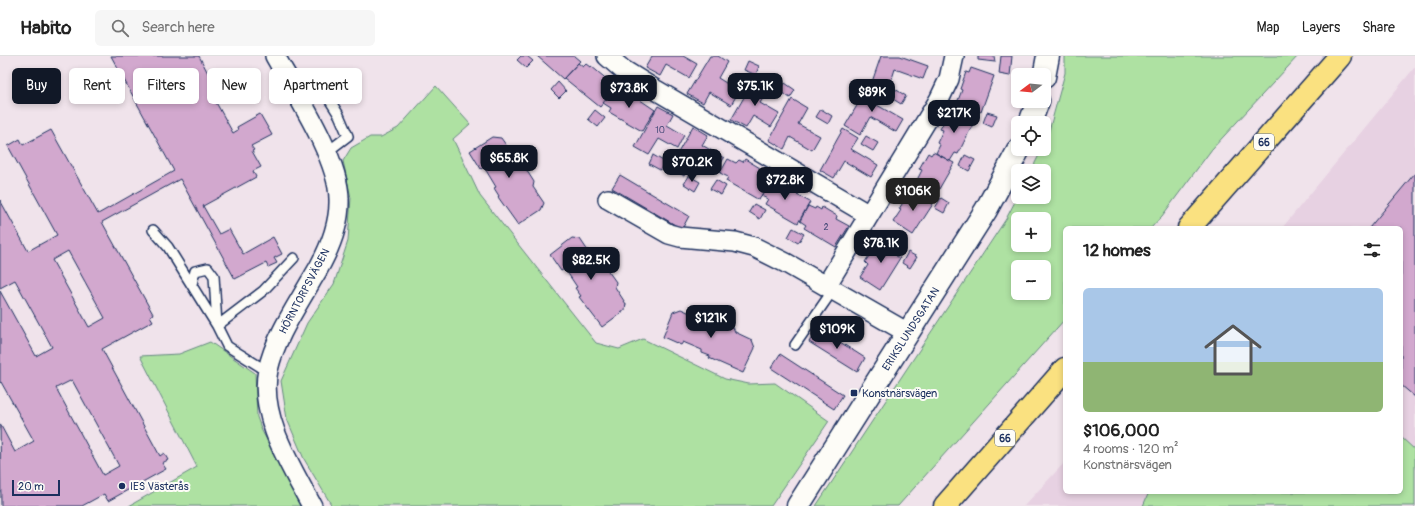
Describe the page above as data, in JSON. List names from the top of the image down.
{
  "streets": {
    "main road": ["66"],
    "street": ["HÖRNTORPSVÄGEN", "ERIKSLUNDSGATAN"]
  },
  "places": {
    "transit": ["Konstnärsvägen"],
    "other": ["IES Västerås"]
  },
  "house_numbers": ["10", "2"],
  "scale_bar": "20 m",
  "north": "left",
  "page": {
    "header": "Habito",
    "search": "Search here",
    "nav": ["Map", "Layers", "Share"],
    "map_buttons": ["+", "−"],
    "chip": [
      "Buy",
      "Rent",
      "Filters",
      "New",
      "Apartment"
    ],
    "price": [
      "$75.1K",
      "$73.8K",
      "$89K",
      "$217K",
      "$65.8K",
      "$70.2K",
      "$72.8K",
      "$106K",
      "$78.1K",
      "$82.5K",
      "$121K",
      "$109K"
    ],
    "heading": "12 homes",
    "list": [
      {
        "name": "$106,000",
        "note": "4 rooms · 120 m² · Konstnärsvägen"
      }
    ],
    "scale": "20 m"
  }
}
